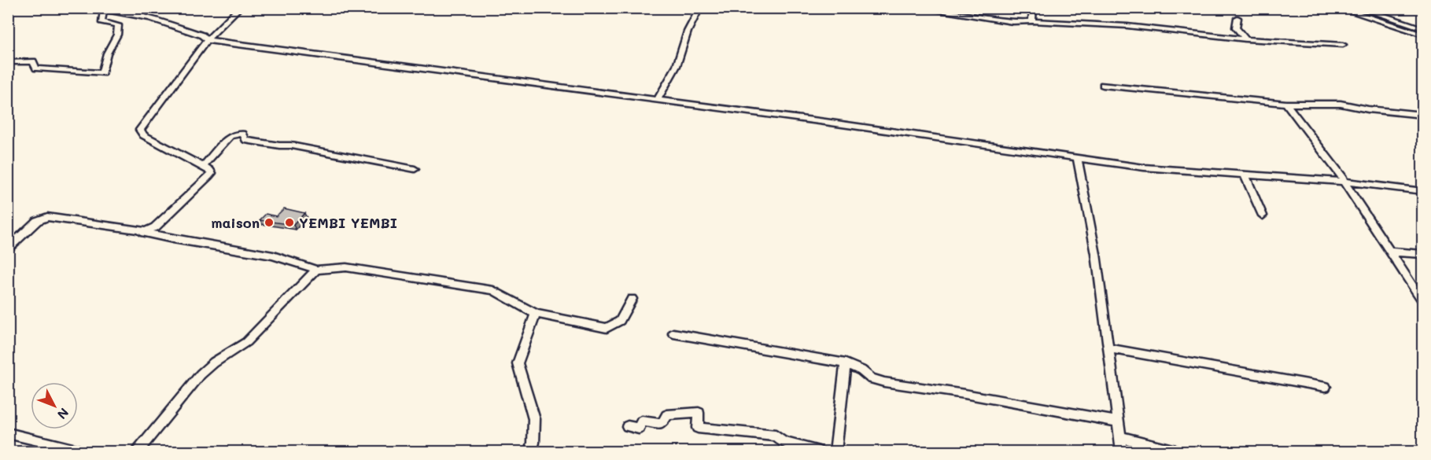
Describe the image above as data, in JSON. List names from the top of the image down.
{
  "places": ["maison", "YEMBI YEMBI"],
  "north": "bottom right"
}
